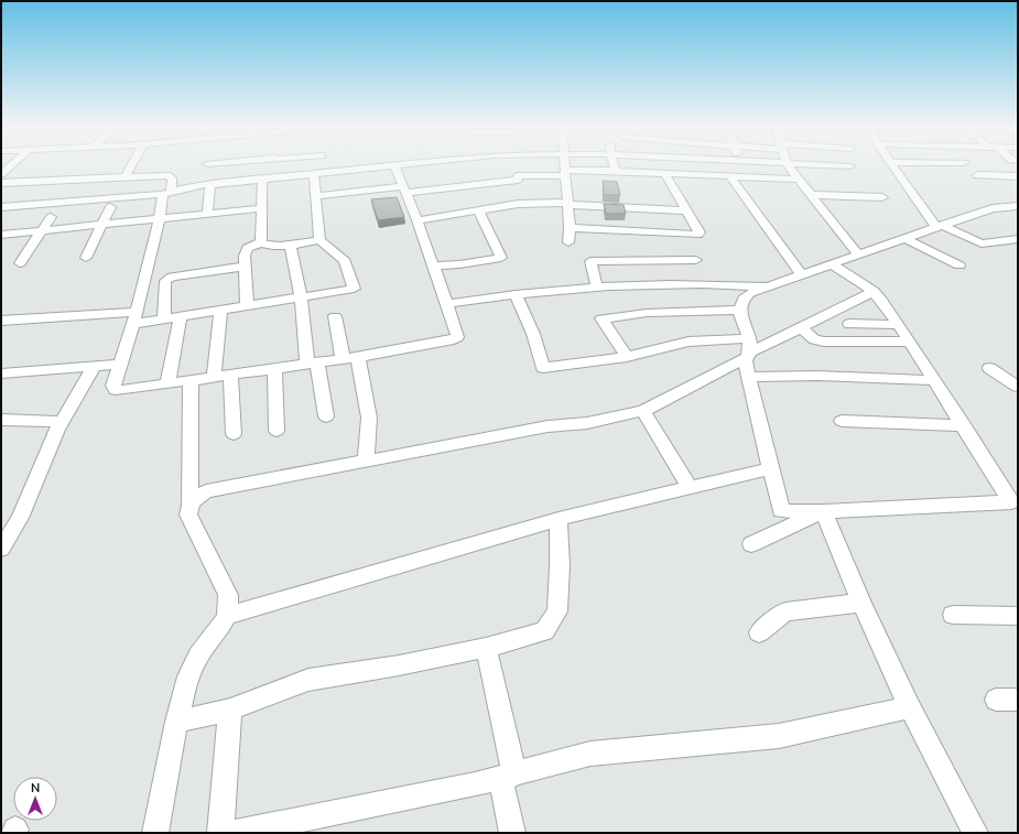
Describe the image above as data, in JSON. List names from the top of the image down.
{
  "north": "top"
}
